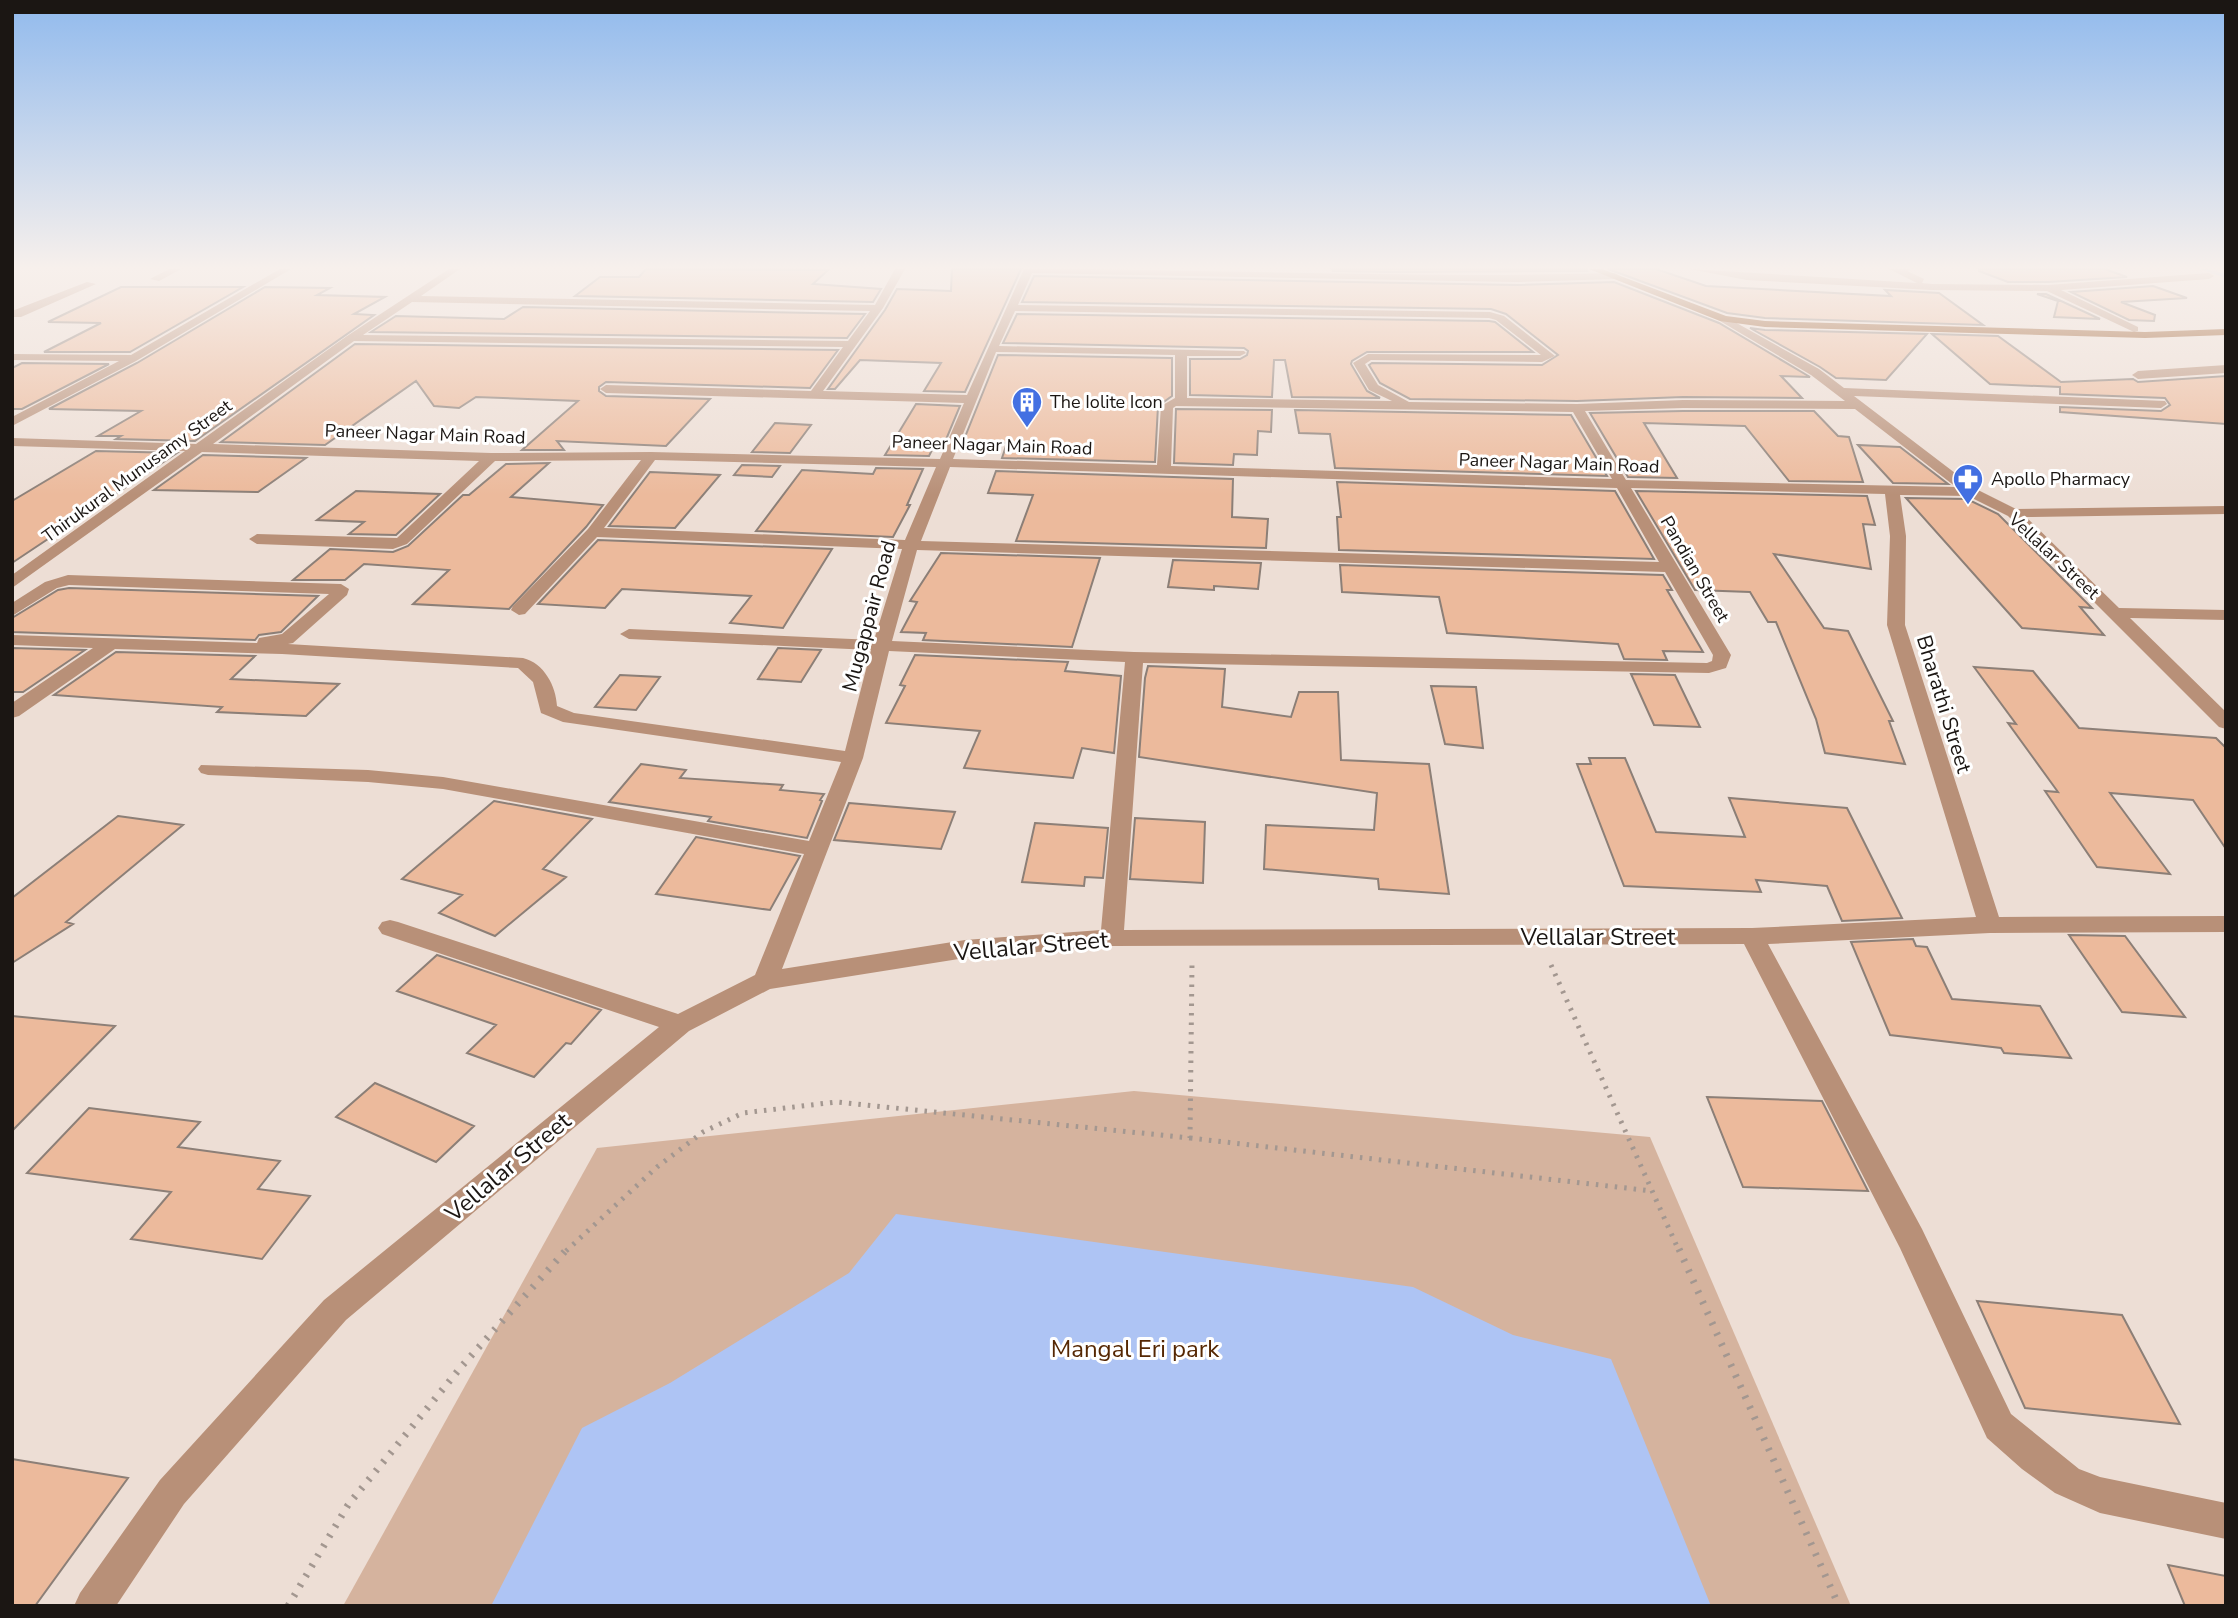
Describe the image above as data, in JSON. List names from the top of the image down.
{
  "streets": {
    "street": [
      "Paneer Nagar Main Road",
      "Thirukural Munusamy Street",
      "Vellalar Street",
      "Pandian Street",
      "Mugappair Road",
      "Bharathi Street"
    ]
  },
  "crossings": [
    ["Paneer Nagar Main Road", "Thirukural Munusamy Street"],
    ["Paneer Nagar Main Road", "Vellalar Street"],
    ["Paneer Nagar Main Road", "Pandian Street"],
    ["Paneer Nagar Main Road", "Mugappair Road"],
    ["Paneer Nagar Main Road", "Bharathi Street"],
    ["Vellalar Street", "Mugappair Road"],
    ["Vellalar Street", "Bharathi Street"]
  ],
  "parks": ["Mangal Eri park"],
  "places": {
    "building": ["The Iolite Icon"],
    "pharmacy": ["Apollo Pharmacy"]
  }
}
